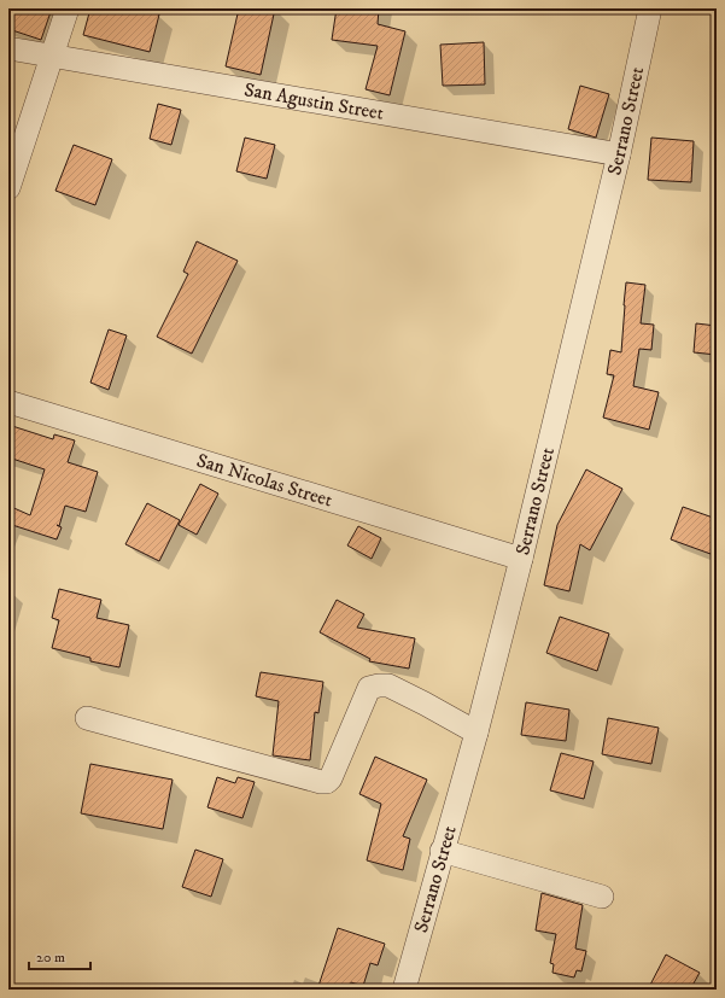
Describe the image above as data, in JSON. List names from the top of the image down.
{
  "streets": {
    "street": ["San Agustin Street", "Serrano Street", "San Nicolas Street"]
  },
  "crossings": [
    ["San Agustin Street", "Serrano Street"],
    ["Serrano Street", "San Nicolas Street"]
  ],
  "scale_bar": "20 m"
}
